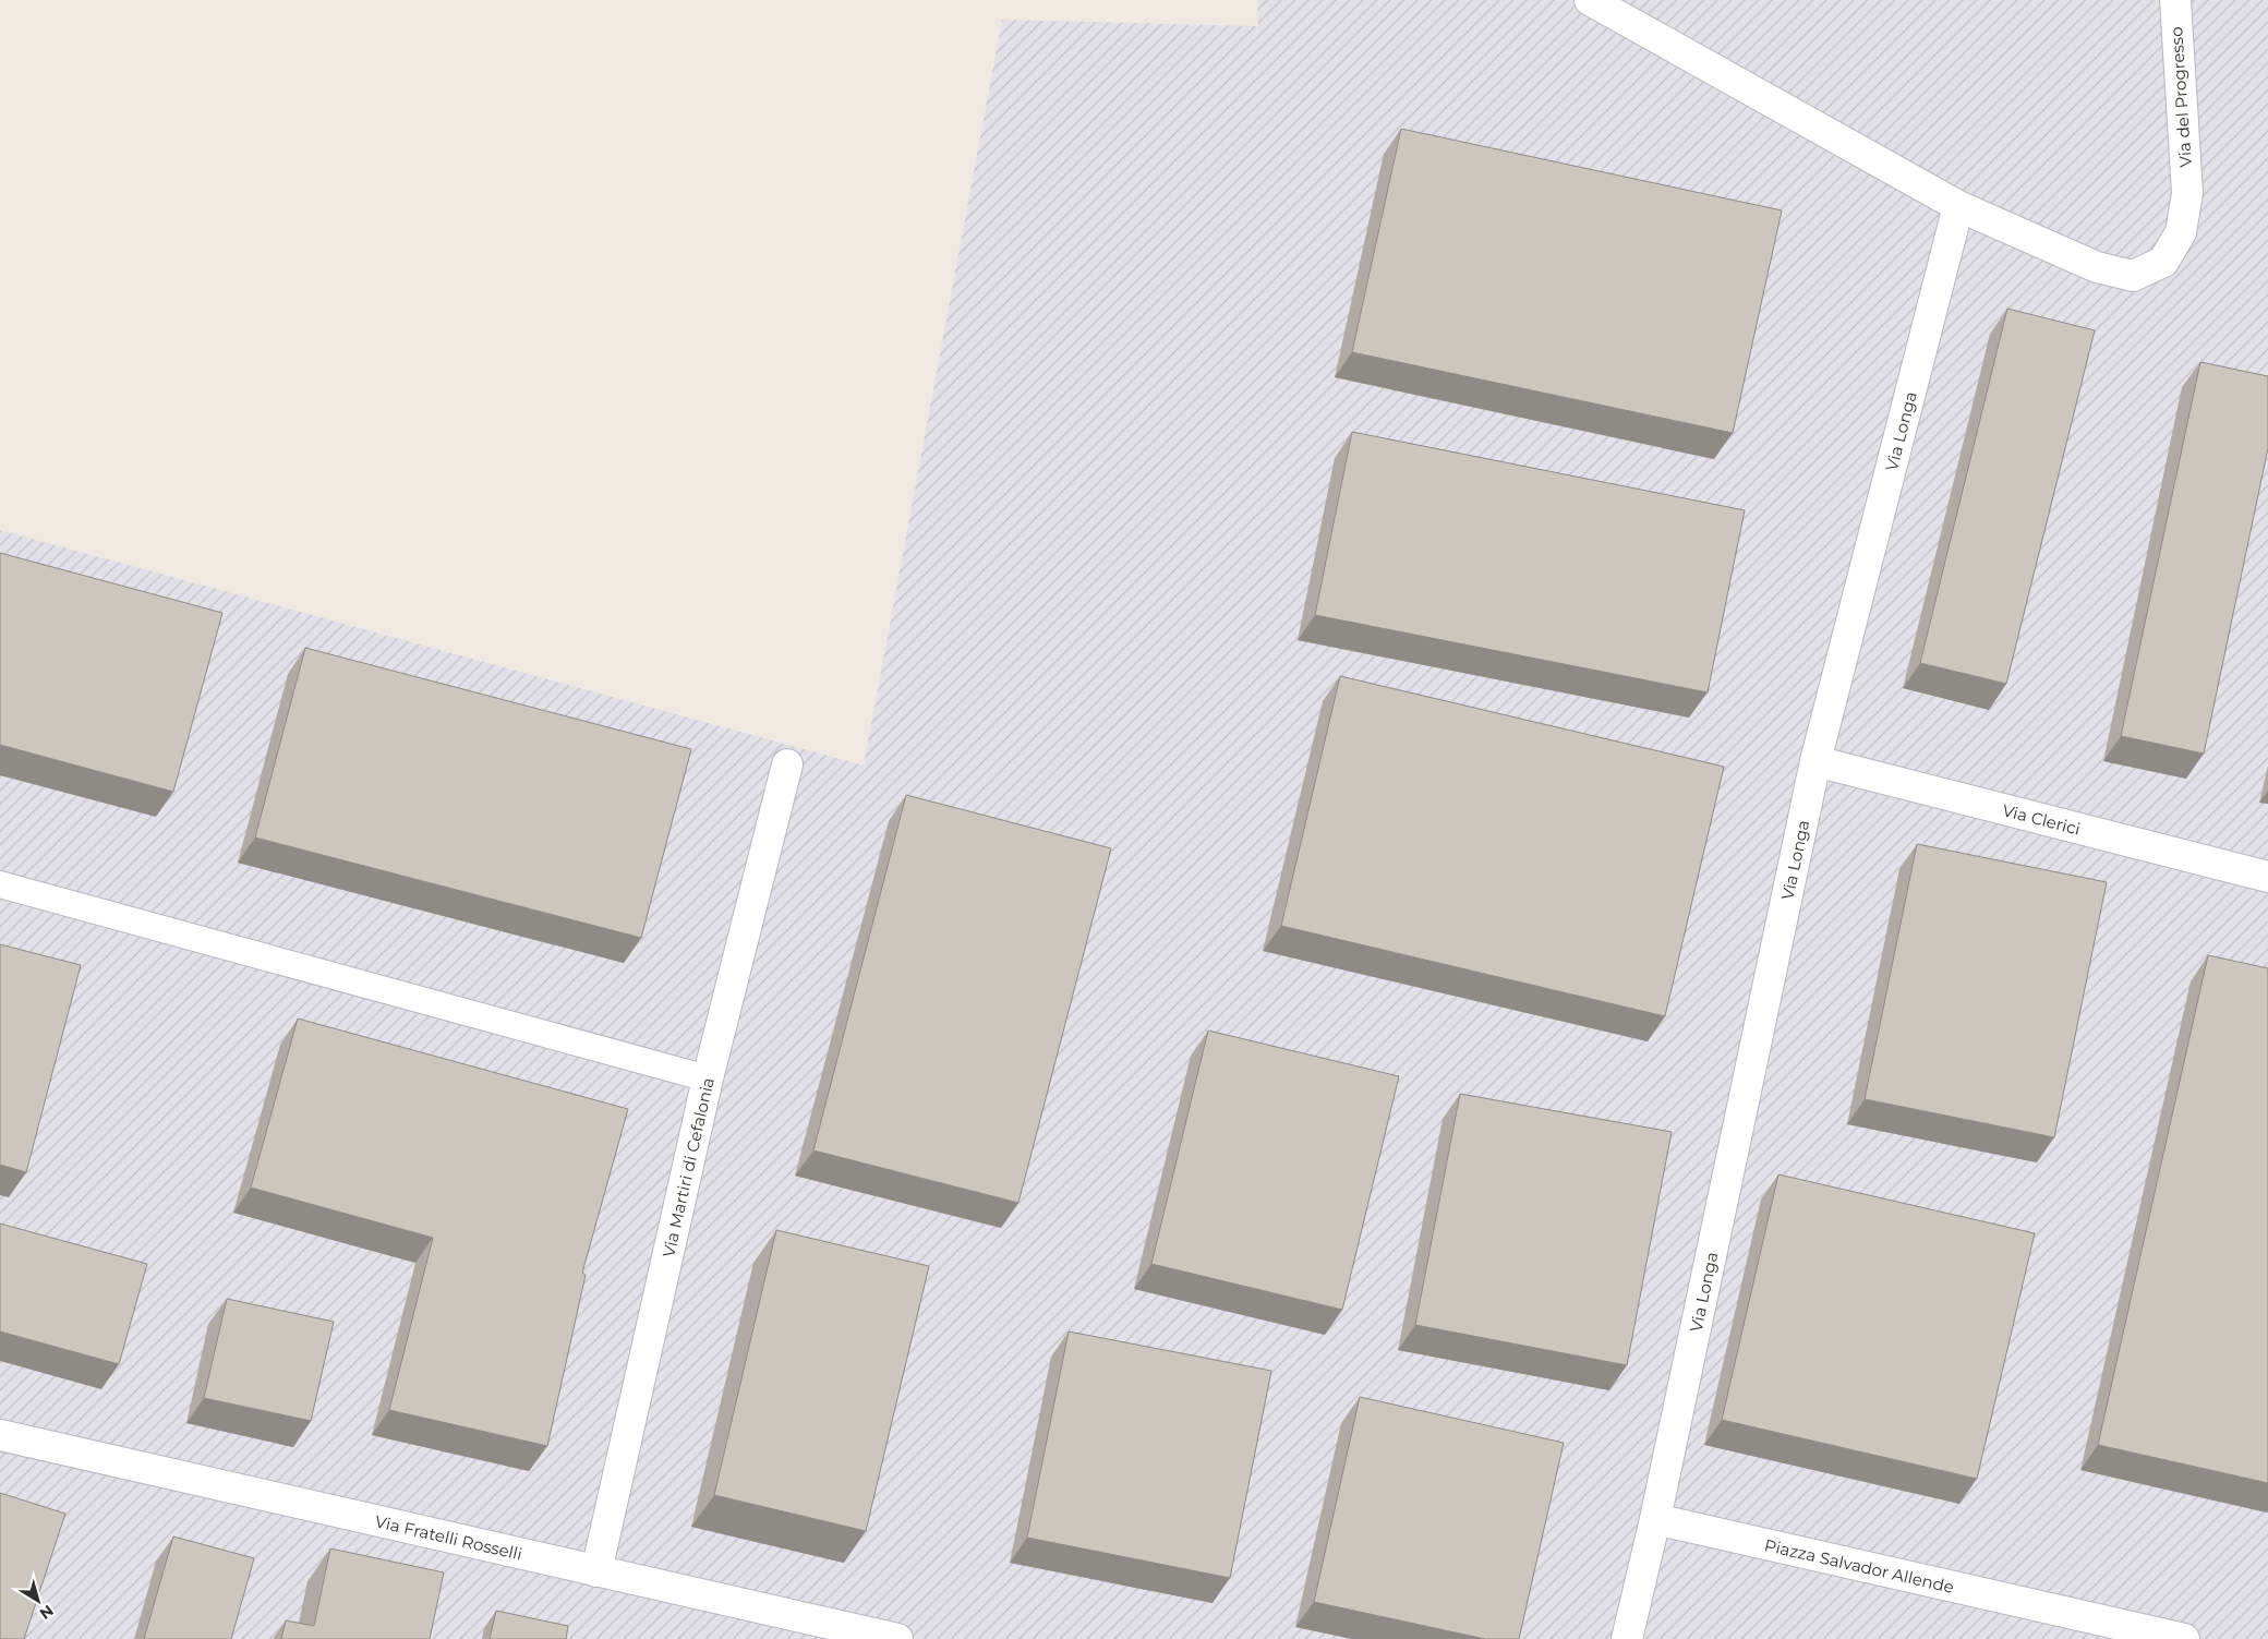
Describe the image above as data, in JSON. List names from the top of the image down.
{
  "streets": {
    "street": [
      "Via del Progresso",
      "Via Longa",
      "Via Clerici",
      "Via Martiri di Cefalonia",
      "Via Fratelli Rosselli",
      "Piazza Salvador Allende"
    ]
  },
  "crossings": [
    ["Via del Progresso", "Via Longa"],
    ["Via Longa", "Via Clerici"],
    ["Via Longa", "Piazza Salvador Allende"],
    ["Via Martiri di Cefalonia", "Via Fratelli Rosselli"]
  ],
  "north": "bottom right"
}
